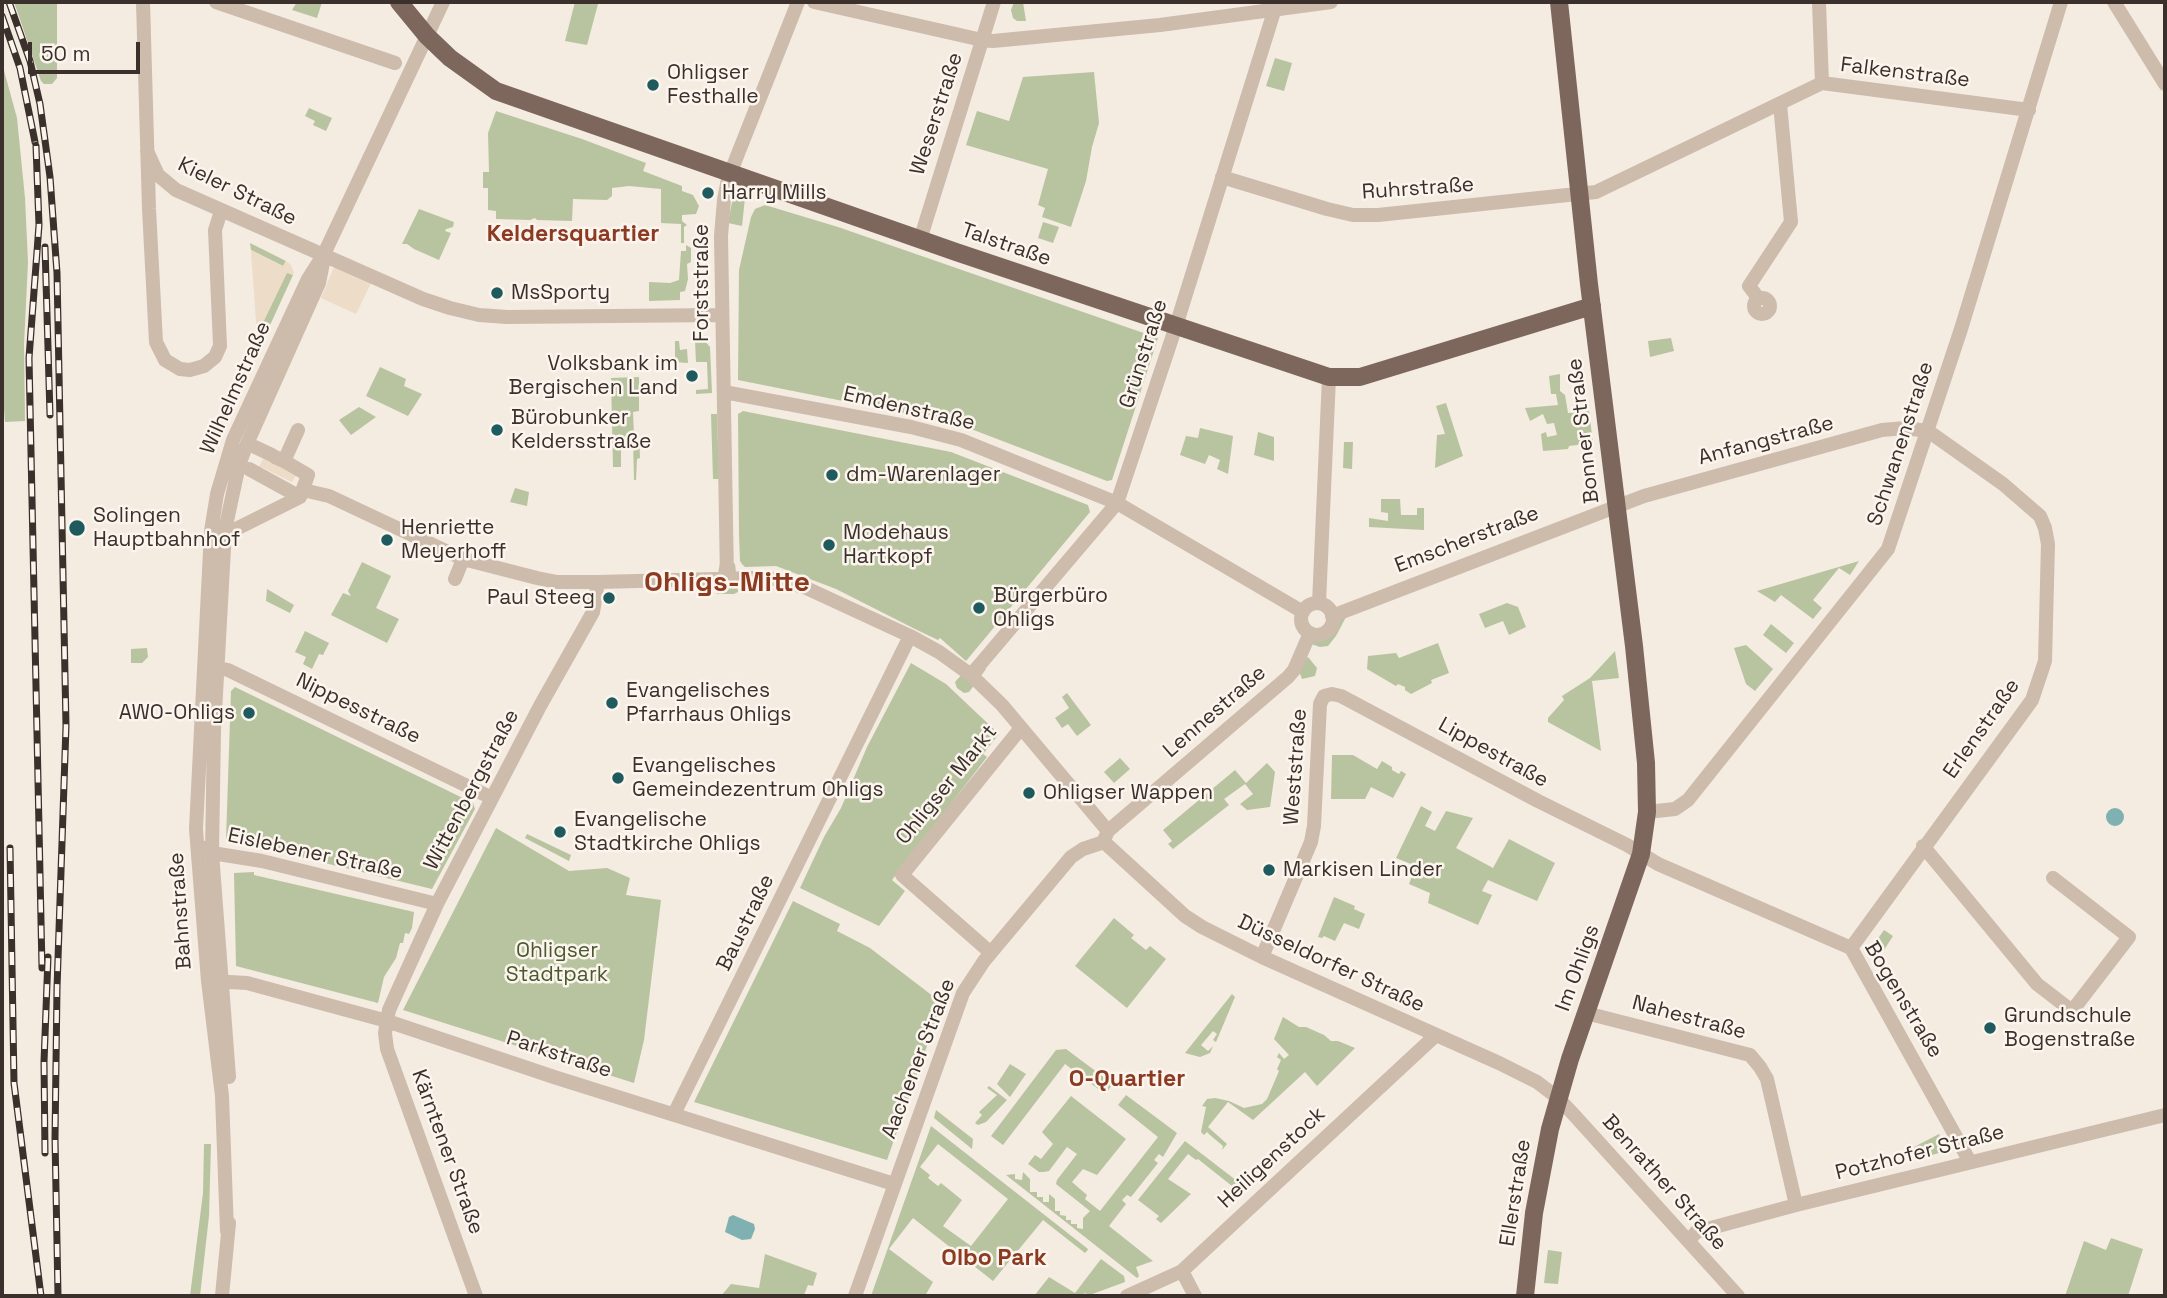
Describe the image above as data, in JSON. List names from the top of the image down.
{
  "streets": {
    "main road": [
      "Talstraße",
      "Bonner Straße",
      "Im Ohligs",
      "Ellerstraße"
    ],
    "street": [
      "Falkenstraße",
      "Weserstraße",
      "Ruhrstraße",
      "Kieler Straße",
      "Forststraße",
      "Grünstraße",
      "Wilhelmstraße",
      "Emdenstraße",
      "Anfangstraße",
      "Schwanenstraße",
      "Emscherstraße",
      "Nippesstraße",
      "Lennestraße",
      "Erlenstraße",
      "Lippestraße",
      "Weststraße",
      "Ohligser Markt",
      "Wittenbergstraße",
      "Eislebener Straße",
      "Bahnstraße",
      "Baustraße",
      "Düsseldorfer Straße",
      "Bogenstraße",
      "Nahestraße",
      "Parkstraße",
      "Aachener Straße",
      "Kärntener Straße",
      "Potzhofer Straße",
      "Heiligenstock",
      "Benrather Straße"
    ]
  },
  "crossings": [
    ["Falkenstraße", "Ruhrstraße"],
    ["Falkenstraße", "Bonner Straße"],
    ["Falkenstraße", "Schwanenstraße"],
    ["Weserstraße", "Talstraße"],
    ["Ruhrstraße", "Grünstraße"],
    ["Ruhrstraße", "Bonner Straße"],
    ["Kieler Straße", "Forststraße"],
    ["Kieler Straße", "Wilhelmstraße"],
    ["Talstraße", "Forststraße"],
    ["Talstraße", "Grünstraße"],
    ["Talstraße", "Wilhelmstraße"],
    ["Talstraße", "Bonner Straße"],
    ["Forststraße", "Emdenstraße"],
    ["Forststraße", "Düsseldorfer Straße"],
    ["Grünstraße", "Emdenstraße"],
    ["Grünstraße", "Düsseldorfer Straße"],
    ["Wilhelmstraße", "Bahnstraße"],
    ["Wilhelmstraße", "Düsseldorfer Straße"],
    ["Bonner Straße", "Anfangstraße"],
    ["Bonner Straße", "Schwanenstraße"],
    ["Bonner Straße", "Emscherstraße"],
    ["Bonner Straße", "Lippestraße"],
    ["Bonner Straße", "Im Ohligs"],
    ["Bonner Straße", "Bogenstraße"],
    ["Anfangstraße", "Schwanenstraße"],
    ["Anfangstraße", "Emscherstraße"],
    ["Anfangstraße", "Erlenstraße"],
    ["Schwanenstraße", "Erlenstraße"],
    ["Emscherstraße", "Lennestraße"],
    ["Nippesstraße", "Wittenbergstraße"],
    ["Nippesstraße", "Bahnstraße"],
    ["Lennestraße", "Düsseldorfer Straße"],
    ["Lennestraße", "Aachener Straße"],
    ["Erlenstraße", "Bogenstraße"],
    ["Lippestraße", "Weststraße"],
    ["Lippestraße", "Im Ohligs"],
    ["Lippestraße", "Bogenstraße"],
    ["Weststraße", "Düsseldorfer Straße"],
    ["Ohligser Markt", "Düsseldorfer Straße"],
    ["Ohligser Markt", "Aachener Straße"],
    ["Wittenbergstraße", "Eislebener Straße"],
    ["Wittenbergstraße", "Düsseldorfer Straße"],
    ["Wittenbergstraße", "Parkstraße"],
    ["Wittenbergstraße", "Kärntener Straße"],
    ["Eislebener Straße", "Bahnstraße"],
    ["Bahnstraße", "Parkstraße"],
    ["Baustraße", "Düsseldorfer Straße"],
    ["Baustraße", "Parkstraße"],
    ["Düsseldorfer Straße", "Im Ohligs"],
    ["Düsseldorfer Straße", "Aachener Straße"],
    ["Düsseldorfer Straße", "Heiligenstock"],
    ["Düsseldorfer Straße", "Benrather Straße"],
    ["Düsseldorfer Straße", "Ellerstraße"],
    ["Im Ohligs", "Bogenstraße"],
    ["Im Ohligs", "Nahestraße"],
    ["Im Ohligs", "Benrather Straße"],
    ["Im Ohligs", "Ellerstraße"],
    ["Bogenstraße", "Potzhofer Straße"],
    ["Nahestraße", "Potzhofer Straße"],
    ["Parkstraße", "Aachener Straße"],
    ["Parkstraße", "Kärntener Straße"],
    ["Potzhofer Straße", "Benrather Straße"],
    ["Benrather Straße", "Ellerstraße"]
  ],
  "districts": [
    "Keldersquartier",
    "Ohligs-Mitte",
    "O-Quartier",
    "Olbo Park"
  ],
  "parks": ["Ohligser Stadtpark"],
  "places": [
    "Ohligser Festhalle",
    "Harry Mills",
    "MsSporty",
    "Volksbank im Bergischen Land",
    "Bürobunker Keldersstraße",
    "dm-Warenlager",
    "Solingen Hauptbahnhof",
    "Henriette Meyerhoff",
    "Modehaus Hartkopf",
    "Paul Steeg",
    "Bürgerbüro Ohligs",
    "Evangelisches Pfarrhaus Ohligs",
    "AWO-Ohligs",
    "Evangelisches Gemeindezentrum Ohligs",
    "Ohligser Wappen",
    "Evangelische Stadtkirche Ohligs",
    "Markisen Linder",
    "Grundschule Bogenstraße"
  ],
  "scale_bar": "50 m"
}
